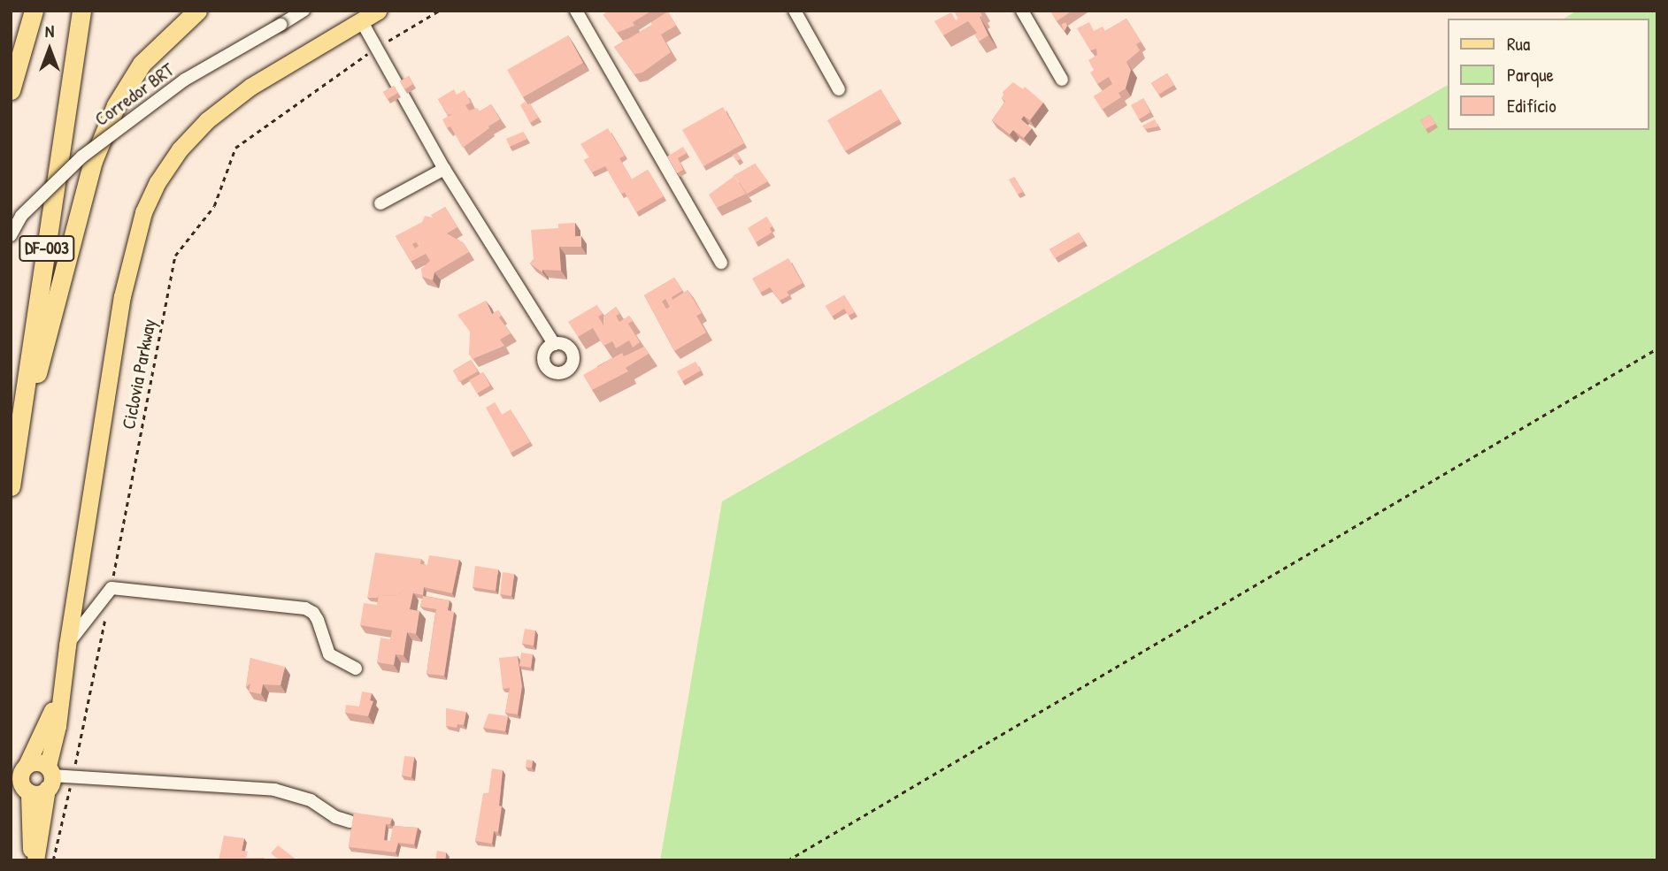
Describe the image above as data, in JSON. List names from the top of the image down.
{
  "streets": {
    "highway": ["DF-003"],
    "street": ["Corredor BRT"],
    "path": ["Ciclovia Parkway"]
  },
  "legend": ["Rua", "Parque", "Edifício"],
  "north": "top"
}
